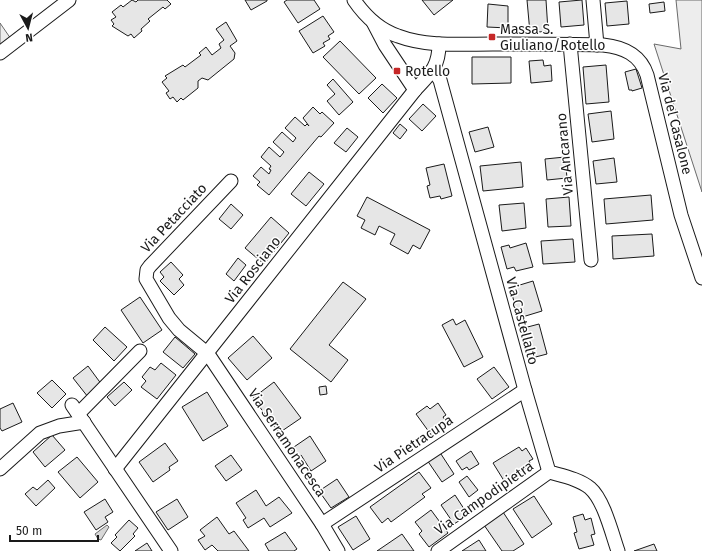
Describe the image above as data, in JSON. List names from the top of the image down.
{
  "streets": {
    "street": [
      "Via del Casalone",
      "Via Ancarano",
      "Via Petacciato",
      "Via Rosciano",
      "Via Castellalto",
      "Via Serramonacesca",
      "Via Pietracupa",
      "Via Campodipietra"
    ]
  },
  "crossings": [
    ["Via del Casalone", "Via Ancarano"],
    ["Via Petacciato", "Via Rosciano"],
    ["Via Petacciato", "Via Serramonacesca"],
    ["Via Rosciano", "Via Castellalto"],
    ["Via Rosciano", "Via Serramonacesca"],
    ["Via Castellalto", "Via Pietracupa"],
    ["Via Castellalto", "Via Campodipietra"],
    ["Via Serramonacesca", "Via Pietracupa"]
  ],
  "places": {
    "transit": ["Massa S. Giuliano/Rotello", "Rotello"]
  },
  "scale_bar": "50 m",
  "north": "bottom"
}
